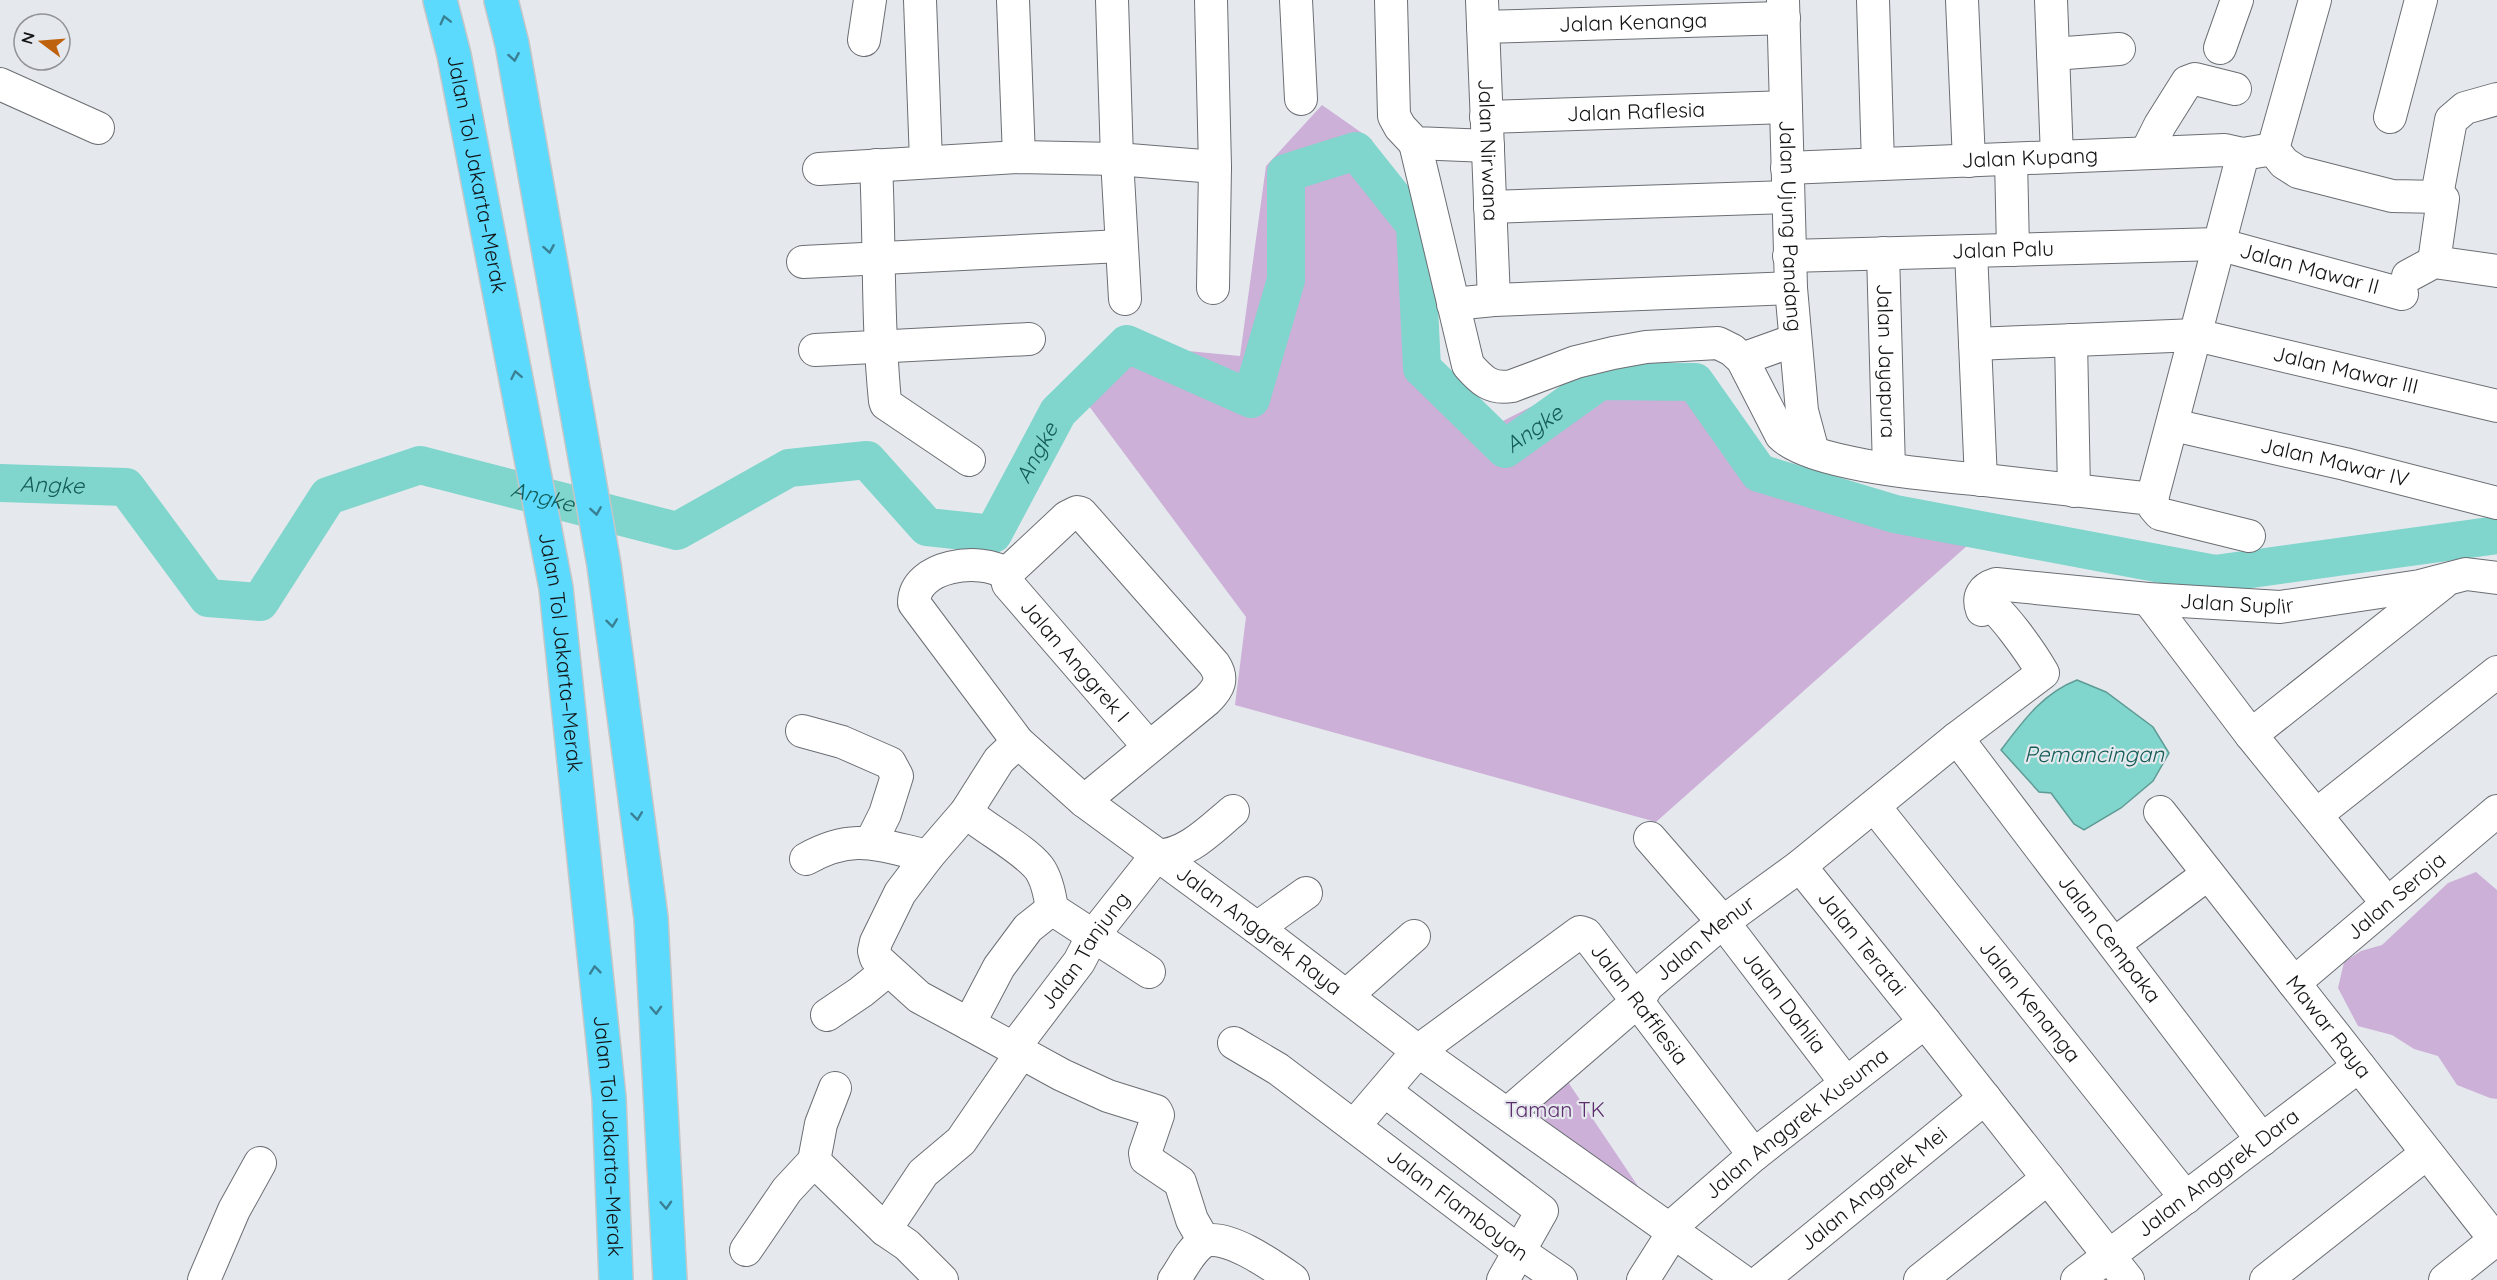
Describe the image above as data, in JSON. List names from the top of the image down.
{
  "streets": {
    "highway": ["Jalan Tol Jakarta–Merak"],
    "street": [
      "Jalan Kenanga",
      "Jalan Raflesia",
      "Jalan Nirwana",
      "Jalan Kupang",
      "Jalan Ujung Pandang",
      "Jalan Palu",
      "Jalan Mawar II",
      "Jalan Jayapura",
      "Jalan Mawar III",
      "Jalan Mawar IV",
      "Jalan Suplir",
      "Jalan Anggrek I",
      "Jalan Seroja",
      "Jalan Anggrek Raya",
      "Jalan Menur",
      "Jalan Cempaka",
      "Jalan Teratai",
      "Jalan Tanjung",
      "Jalan Dahlia",
      "Jalan Rafflesia",
      "Mawar Raya",
      "Jalan Anggrek Kusuma",
      "Jalan Anggrek Dara",
      "Jalan Anggrek Mei",
      "Jalan Flamboyan"
    ]
  },
  "crossings": [
    ["Jalan Kenanga", "Jalan Nirwana"],
    ["Jalan Kenanga", "Jalan Ujung Pandang"],
    ["Jalan Kenanga", "Jalan Anggrek Dara"],
    ["Jalan Raflesia", "Jalan Nirwana"],
    ["Jalan Raflesia", "Jalan Ujung Pandang"],
    ["Jalan Nirwana", "Jalan Kupang"],
    ["Jalan Kupang", "Jalan Ujung Pandang"],
    ["Jalan Ujung Pandang", "Jalan Palu"],
    ["Jalan Palu", "Jalan Mawar II"],
    ["Jalan Palu", "Jalan Jayapura"],
    ["Jalan Suplir", "Jalan Cempaka"],
    ["Jalan Anggrek I", "Jalan Anggrek Raya"],
    ["Jalan Seroja", "Mawar Raya"],
    ["Jalan Anggrek Raya", "Jalan Menur"],
    ["Jalan Anggrek Raya", "Jalan Tanjung"],
    ["Jalan Anggrek Raya", "Jalan Rafflesia"],
    ["Jalan Anggrek Raya", "Jalan Anggrek Kusuma"],
    ["Jalan Menur", "Jalan Teratai"],
    ["Jalan Menur", "Jalan Dahlia"],
    ["Jalan Menur", "Jalan Rafflesia"],
    ["Jalan Cempaka", "Jalan Anggrek Dara"],
    ["Jalan Teratai", "Jalan Anggrek Kusuma"],
    ["Jalan Teratai", "Jalan Anggrek Dara"],
    ["Jalan Teratai", "Jalan Anggrek Mei"],
    ["Jalan Dahlia", "Jalan Anggrek Kusuma"],
    ["Jalan Rafflesia", "Jalan Anggrek Kusuma"],
    ["Mawar Raya", "Jalan Anggrek Dara"]
  ],
  "water": ["Angke", "Pemancingan"],
  "parks": ["Taman TK"],
  "north": "left"
}
